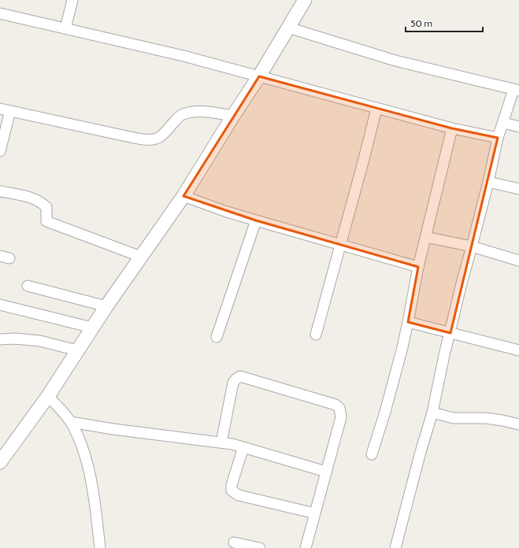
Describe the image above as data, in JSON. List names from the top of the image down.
{
  "scale_bar": "50 m"
}
